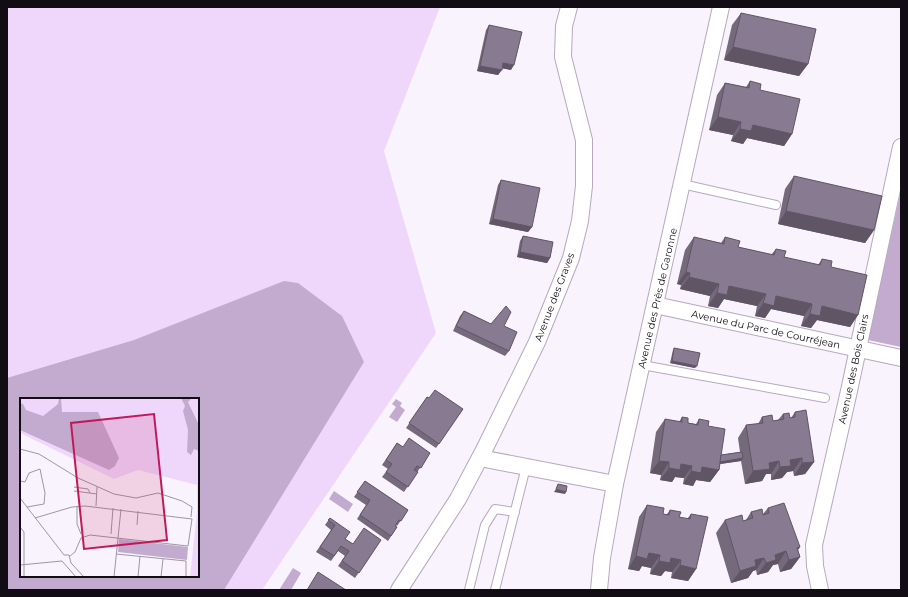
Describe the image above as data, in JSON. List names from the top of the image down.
{
  "streets": {
    "street": [
      "Avenue des Graves",
      "Avenue des Près de Garonne",
      "Avenue du Parc de Courréjean",
      "Avenue des Bois Clairs"
    ]
  },
  "crossings": [
    ["Avenue des Près de Garonne", "Avenue du Parc de Courréjean"],
    ["Avenue du Parc de Courréjean", "Avenue des Bois Clairs"]
  ]
}
